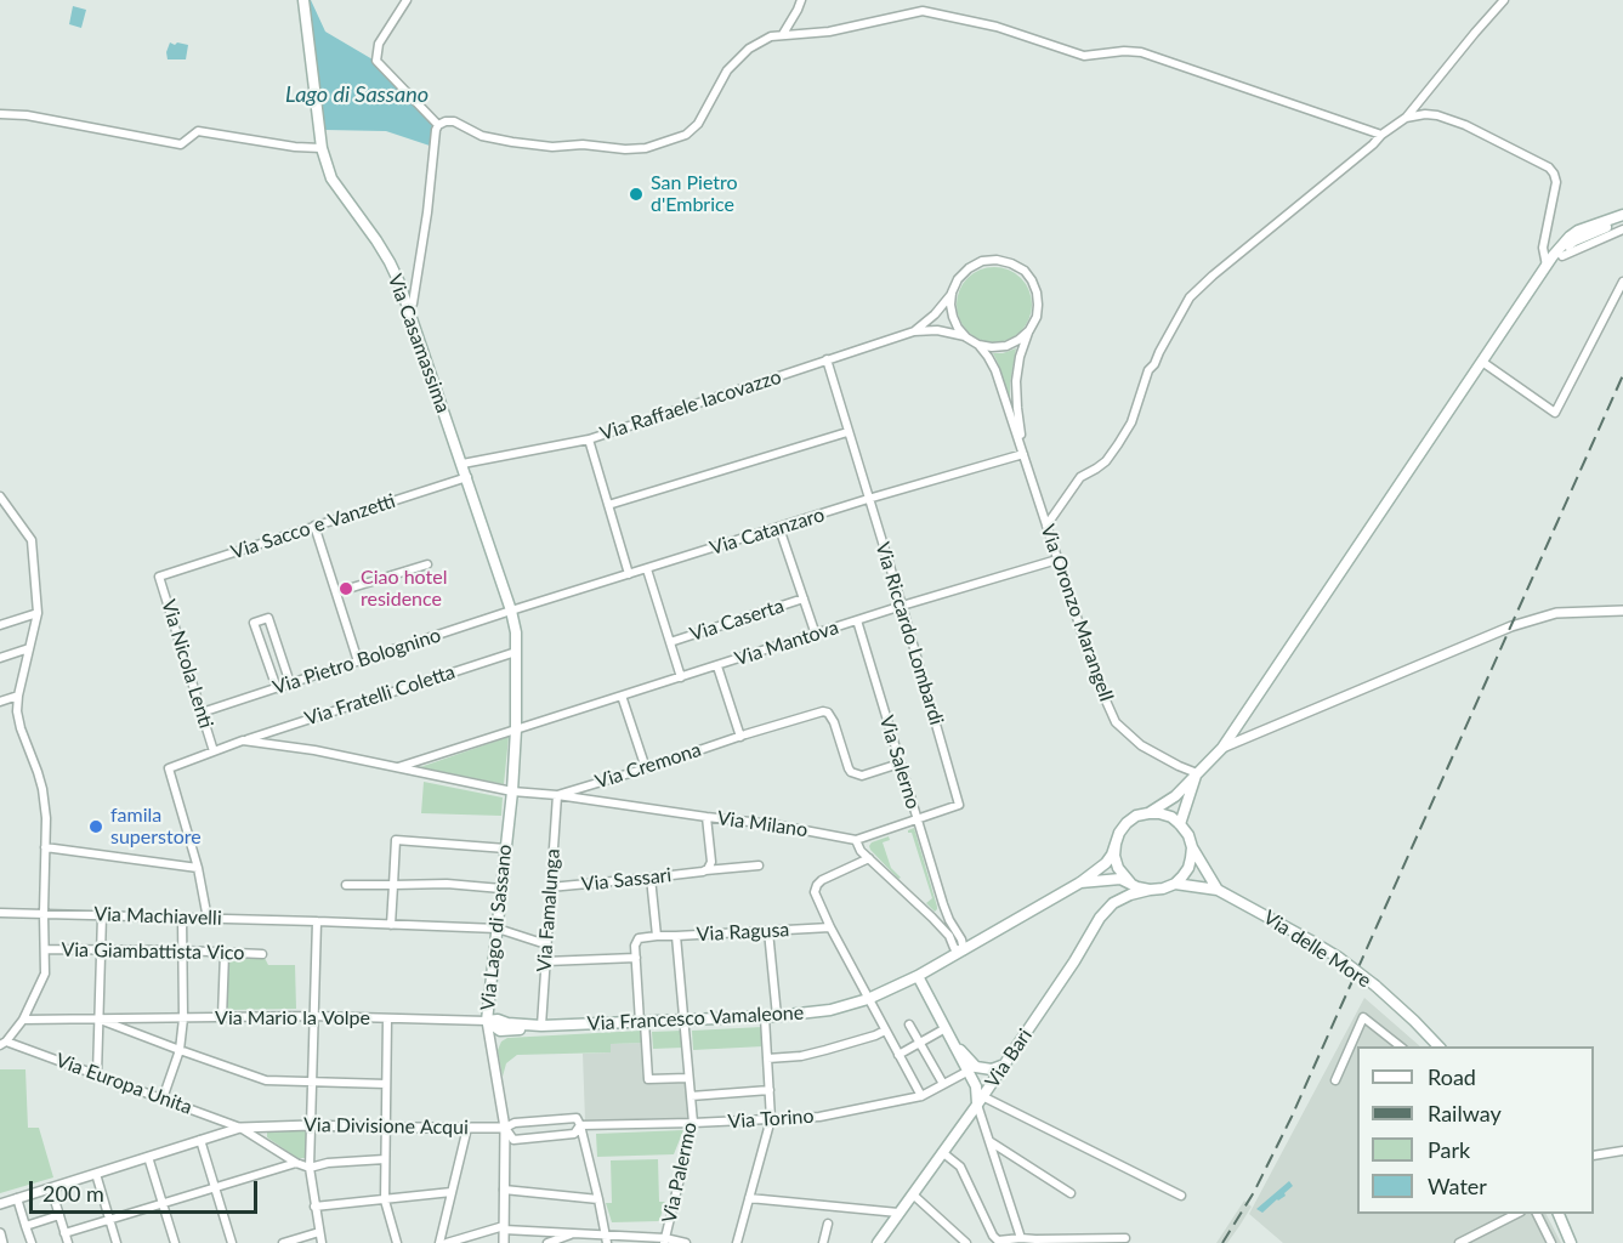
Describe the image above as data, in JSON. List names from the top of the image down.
{
  "streets": {
    "main road": [
      "Via Casamassima",
      "Via Lago di Sassano",
      "Via delle More",
      "Via Francesco Vamaleone",
      "Via Bari"
    ],
    "street": [
      "Via Raffaele Iacovazzo",
      "Via Sacco e Vanzetti",
      "Via Catanzaro",
      "Via Oronzo Marangell",
      "Via Caserta",
      "Via Riccardo Lombardi",
      "Via Mantova",
      "Via Pietro Bolognino",
      "Via Nicola Lenti",
      "Via Fratelli Coletta",
      "Via Salerno",
      "Via Cremona",
      "Via Milano",
      "Via Sassari",
      "Via Famalunga",
      "Via Machiavelli",
      "Via Ragusa",
      "Via Giambattista Vico",
      "Via Mario la Volpe",
      "Via Europa Unita",
      "Via Torino",
      "Via Divisione Acqui",
      "Via Palermo"
    ]
  },
  "crossings": [
    ["Via Casamassima", "Via Raffaele Iacovazzo"],
    ["Via Casamassima", "Via Sacco e Vanzetti"],
    ["Via Casamassima", "Via Catanzaro"],
    ["Via Casamassima", "Via Pietro Bolognino"],
    ["Via Casamassima", "Via Lago di Sassano"],
    ["Via Raffaele Iacovazzo", "Via Riccardo Lombardi"],
    ["Via Sacco e Vanzetti", "Via Nicola Lenti"],
    ["Via Catanzaro", "Via Oronzo Marangell"],
    ["Via Catanzaro", "Via Riccardo Lombardi"],
    ["Via Catanzaro", "Via Pietro Bolognino"],
    ["Via Catanzaro", "Via Lago di Sassano"],
    ["Via Oronzo Marangell", "Via Mantova"],
    ["Via Riccardo Lombardi", "Via Mantova"],
    ["Via Riccardo Lombardi", "Via Salerno"],
    ["Via Riccardo Lombardi", "Via Milano"],
    ["Via Mantova", "Via Salerno"],
    ["Via Mantova", "Via Milano"],
    ["Via Mantova", "Via Lago di Sassano"],
    ["Via Pietro Bolognino", "Via Nicola Lenti"],
    ["Via Pietro Bolognino", "Via Lago di Sassano"],
    ["Via Nicola Lenti", "Via Fratelli Coletta"],
    ["Via Fratelli Coletta", "Via Milano"],
    ["Via Fratelli Coletta", "Via Lago di Sassano"],
    ["Via Salerno", "Via Cremona"],
    ["Via Salerno", "Via Francesco Vamaleone"],
    ["Via Cremona", "Via Milano"],
    ["Via Cremona", "Via Famalunga"],
    ["Via Milano", "Via Famalunga"],
    ["Via Milano", "Via Lago di Sassano"],
    ["Via Sassari", "Via Famalunga"],
    ["Via Famalunga", "Via Machiavelli"],
    ["Via Famalunga", "Via Francesco Vamaleone"],
    ["Via Machiavelli", "Via Lago di Sassano"],
    ["Via Lago di Sassano", "Via Mario la Volpe"],
    ["Via Lago di Sassano", "Via Divisione Acqui"],
    ["Via Ragusa", "Via Palermo"],
    ["Via Francesco Vamaleone", "Via Bari"],
    ["Via Francesco Vamaleone", "Via Palermo"],
    ["Via Europa Unita", "Via Divisione Acqui"],
    ["Via Torino", "Via Palermo"]
  ],
  "water": ["Lago di Sassano"],
  "places": ["San Pietro d'Embrice", "Ciao hotel residence", "famila superstore"],
  "legend": [
    "Road",
    "Railway",
    "Park",
    "Water"
  ],
  "scale_bar": "200 m"
}
